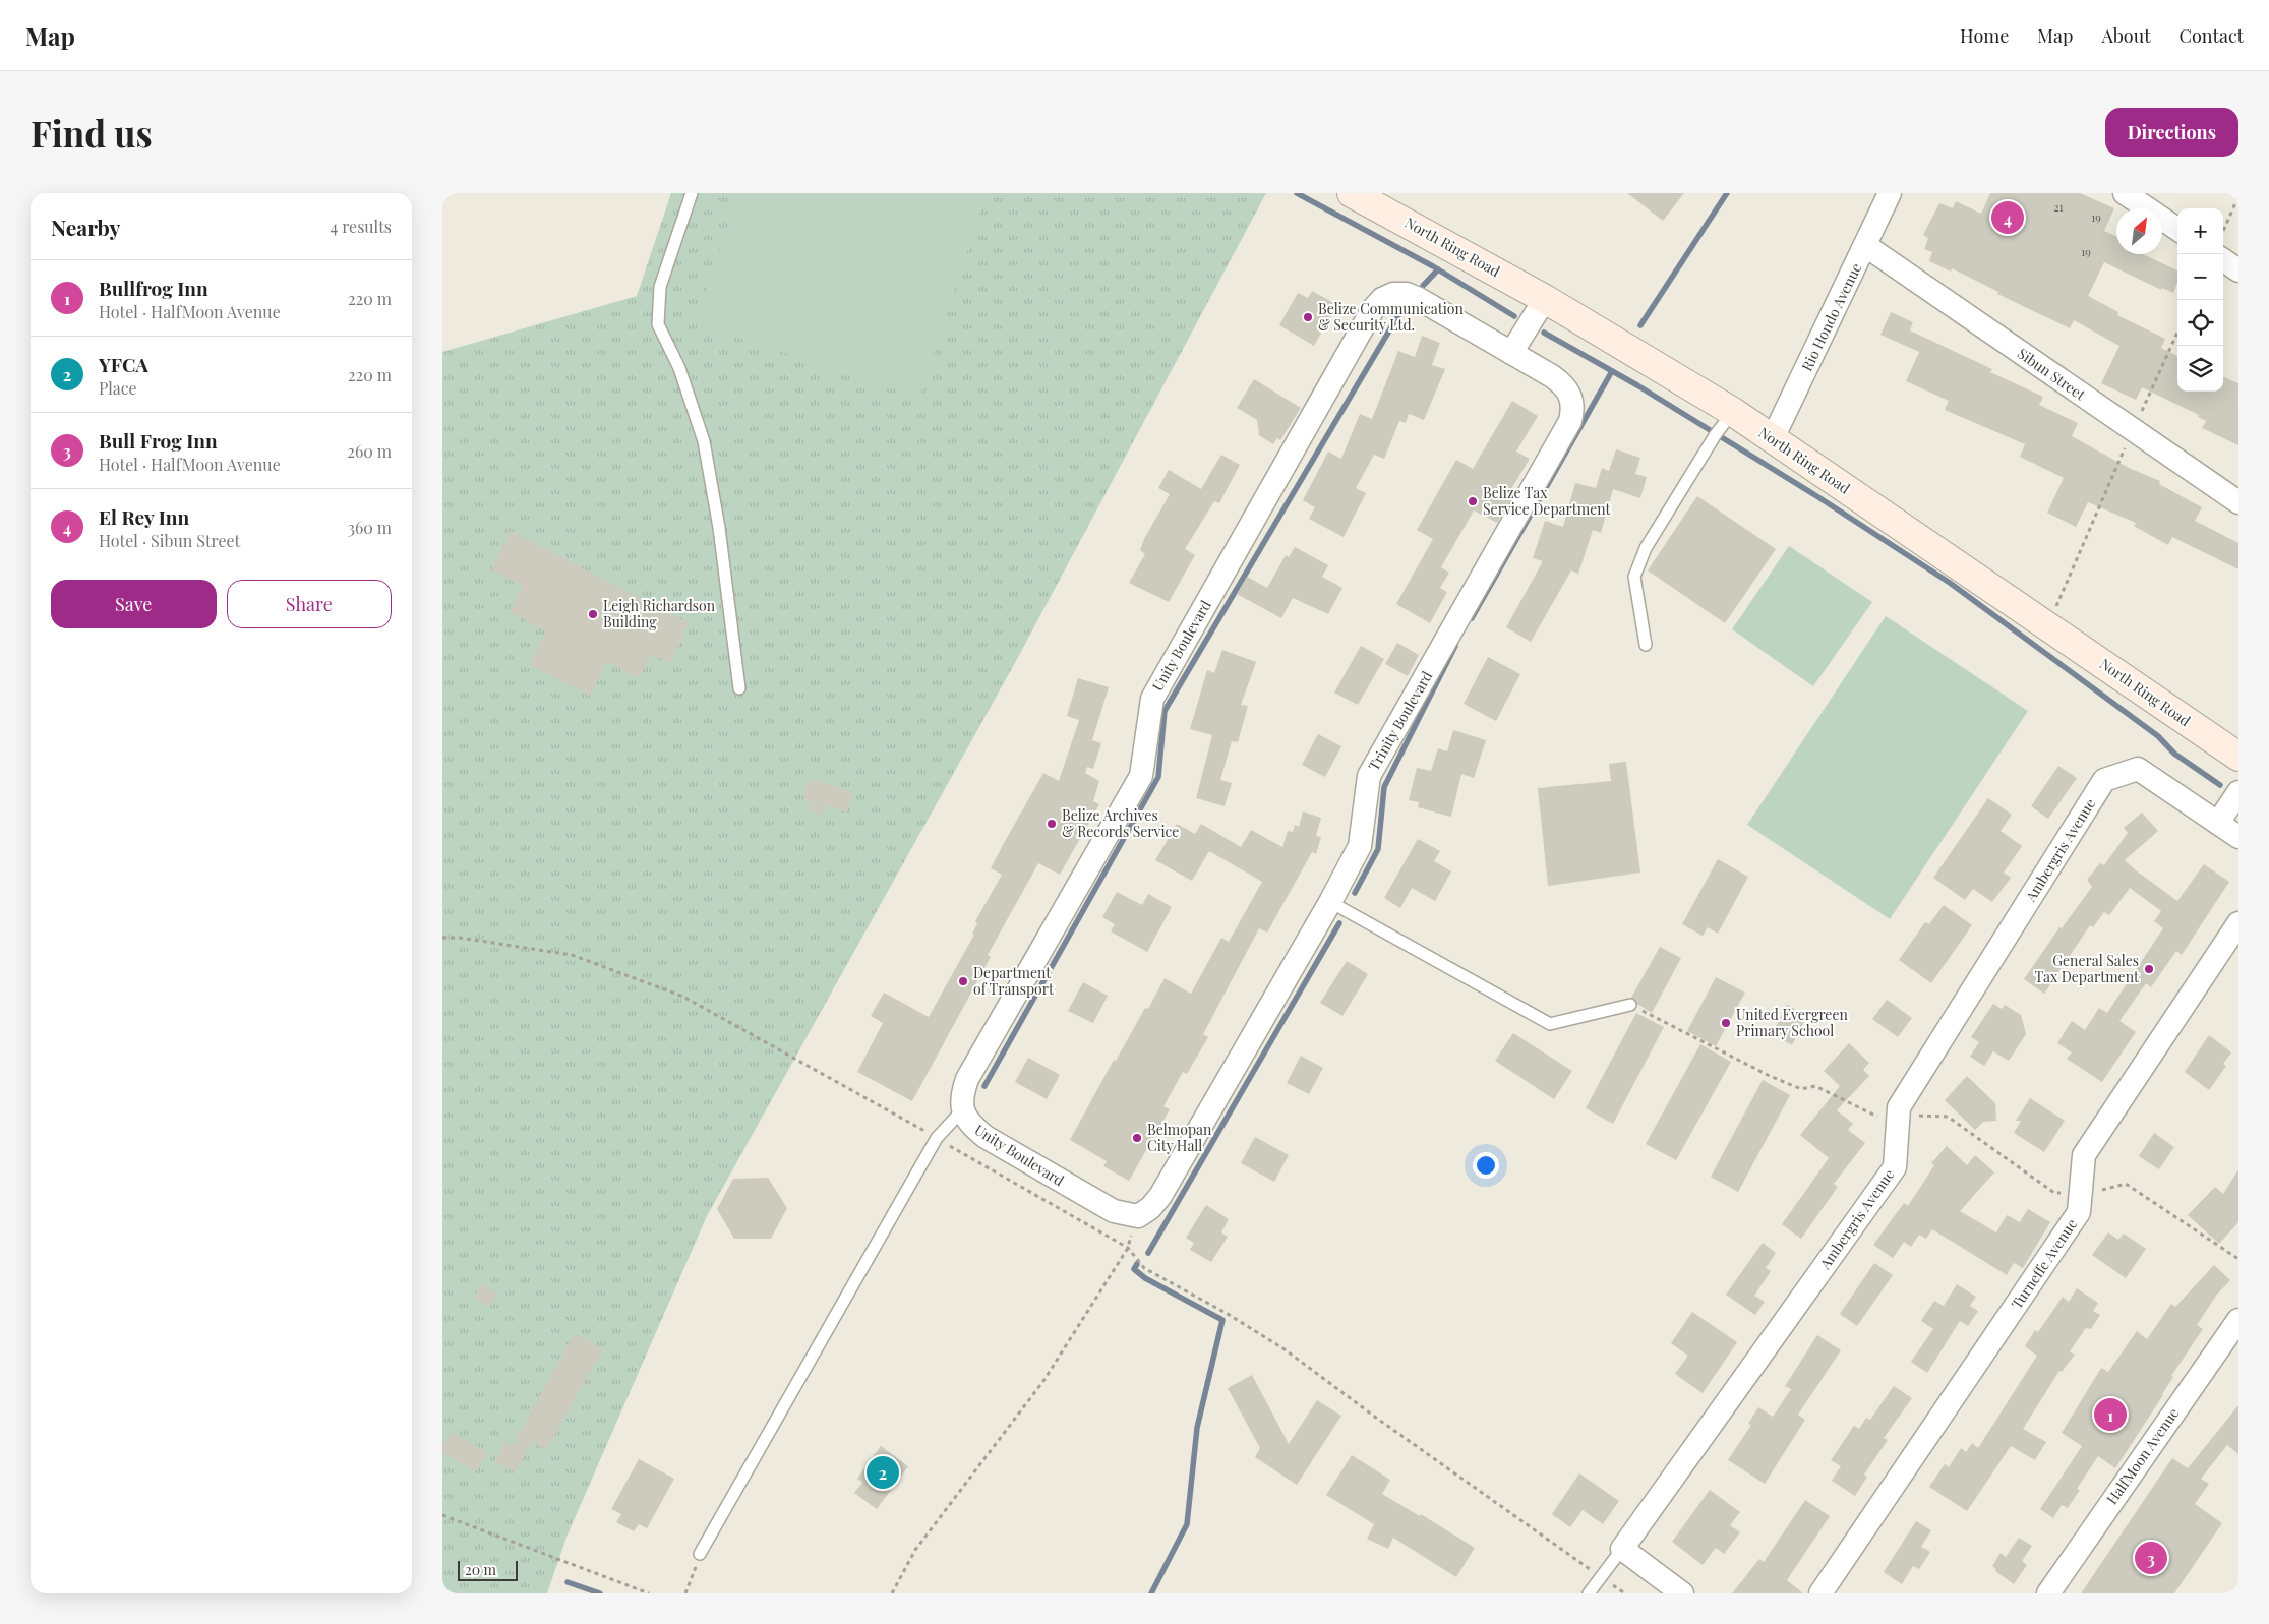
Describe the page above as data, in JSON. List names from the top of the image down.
{
  "streets": {
    "main road": ["North Ring Road"],
    "street": [
      "Rio Hondo Avenue",
      "Sibun Street",
      "Unity Boulevard",
      "Trinity Boulevard",
      "Ambergris Avenue",
      "Turneffe Avenue",
      "HalfMoon Avenue"
    ]
  },
  "crossings": [
    ["North Ring Road", "Rio Hondo Avenue"],
    ["Rio Hondo Avenue", "Sibun Street"],
    ["Unity Boulevard", "Trinity Boulevard"]
  ],
  "places": [
    "Belize Communication & Security Ltd.",
    "Belize Tax Service Department",
    "Leigh Richardson Building",
    "Belize Archives & Records Service",
    "General Sales Tax Department",
    "Department of Transport",
    "United Evergreen Primary School",
    "Belmopan City Hall"
  ],
  "house_numbers": ["21", "19", "19"],
  "scale_bar": "20 m",
  "north": "top right",
  "page": {
    "header": "Map",
    "nav": [
      "Home",
      "Map",
      "About",
      "Contact"
    ],
    "buttons": [
      "Directions",
      ["Save", "Share"]
    ],
    "title": "Find us",
    "heading": ["Nearby", "4 results"],
    "pins": [
      "4",
      "1",
      "2",
      "3"
    ],
    "map_buttons": ["+", "−"],
    "list": [
      {
        "mark": "1",
        "name": "Bullfrog Inn",
        "note": "Hotel · HalfMoon Avenue",
        "value": "220 m"
      },
      {
        "mark": "2",
        "name": "YFCA",
        "note": "Place",
        "value": "220 m"
      },
      {
        "mark": "3",
        "name": "Bull Frog Inn",
        "note": "Hotel · HalfMoon Avenue",
        "value": "260 m"
      },
      {
        "mark": "4",
        "name": "El Rey Inn",
        "note": "Hotel · Sibun Street",
        "value": "360 m"
      }
    ],
    "scale": "20 m"
  }
}
